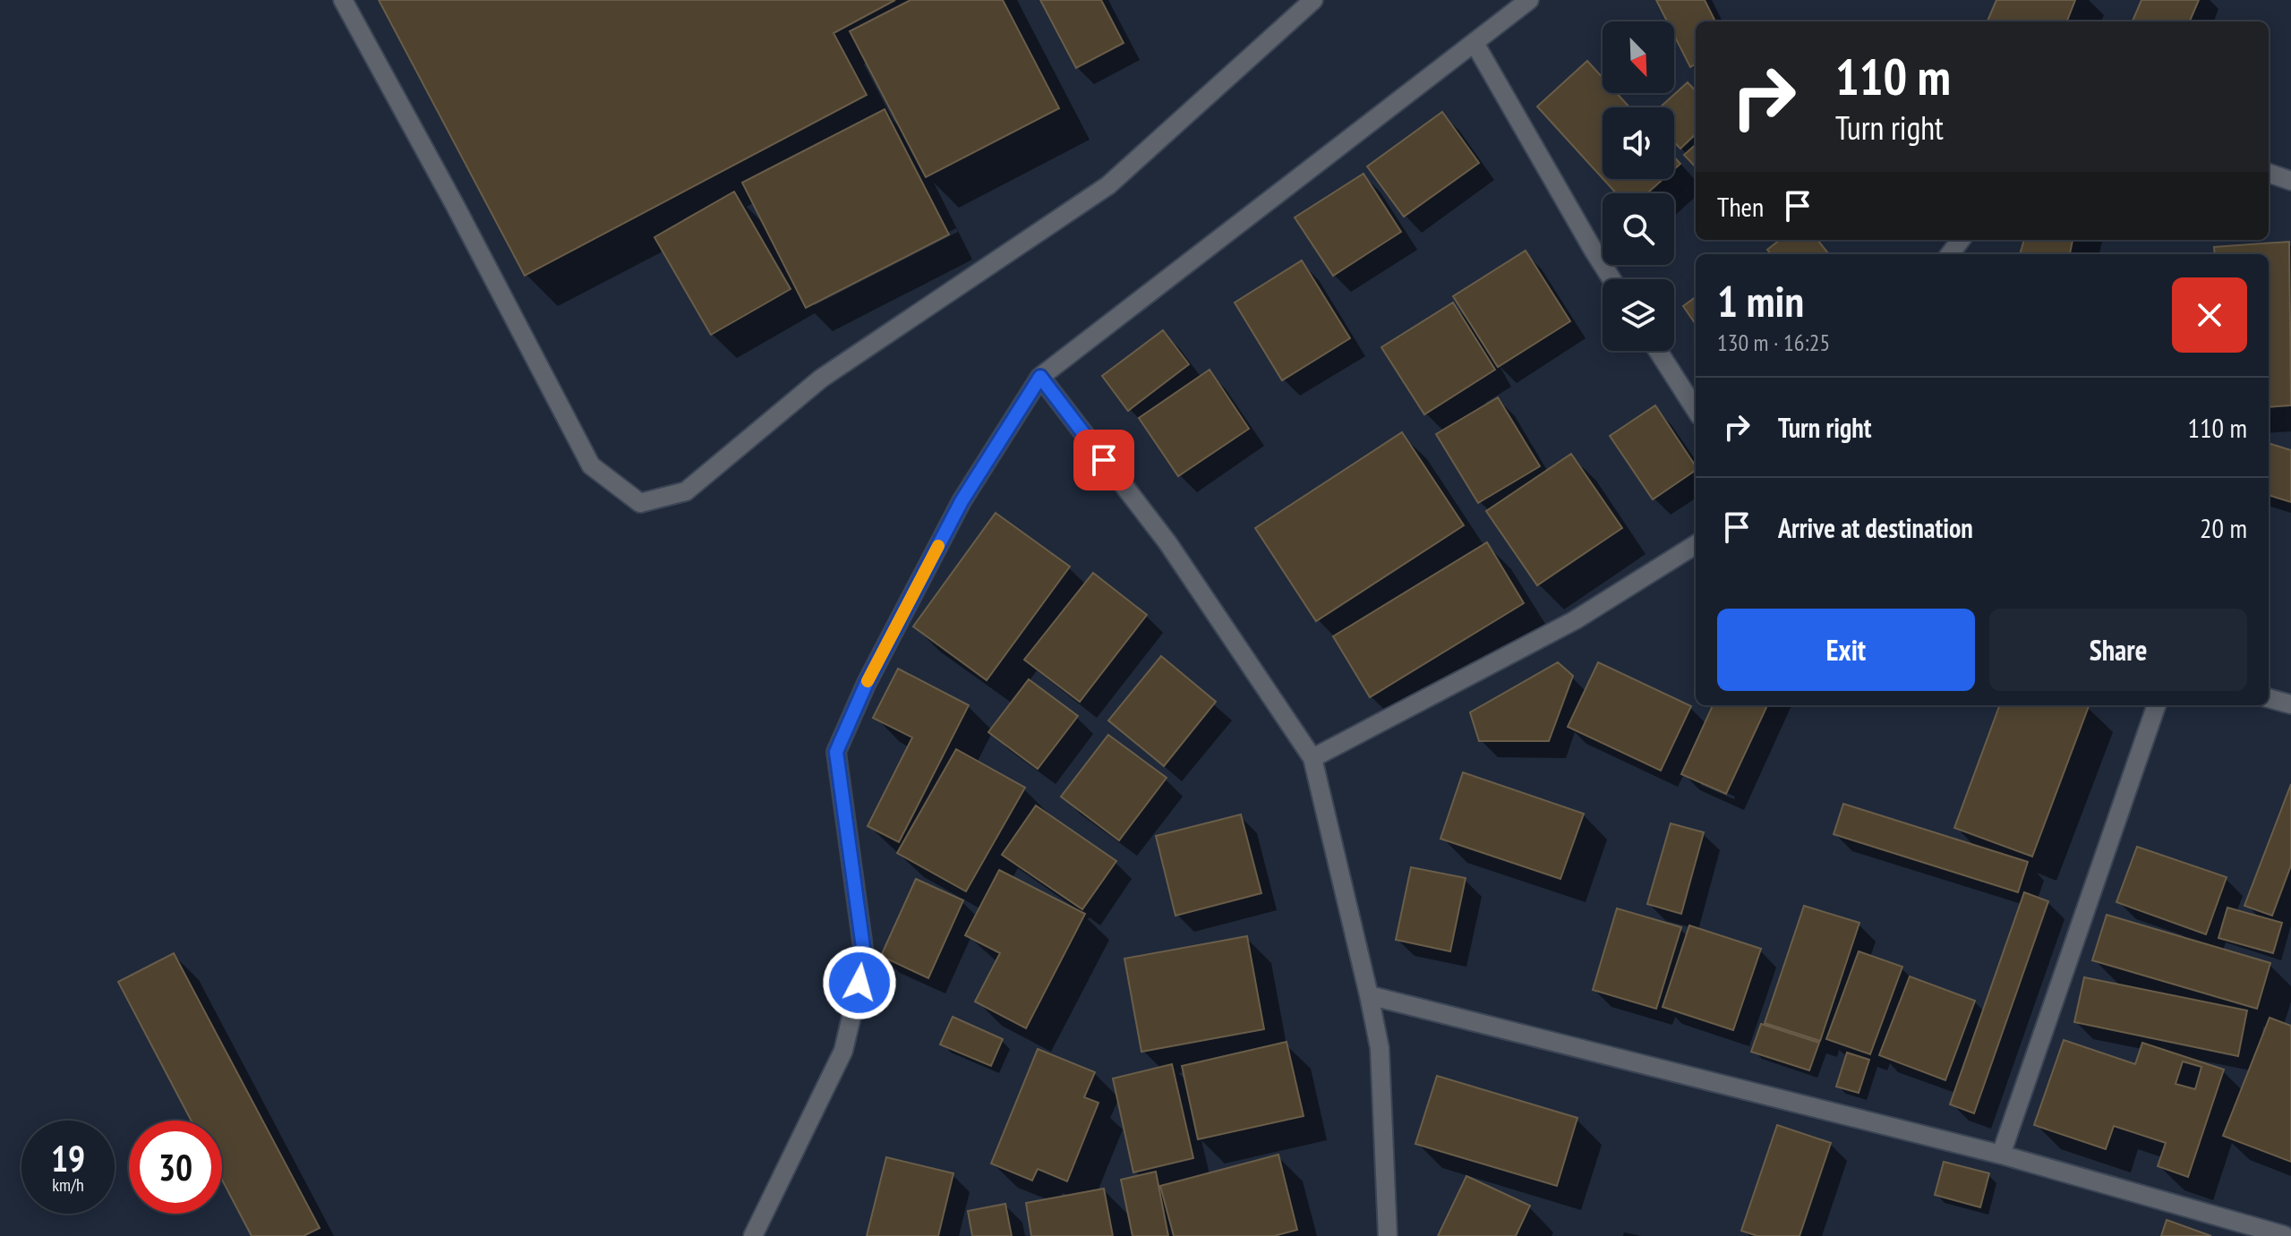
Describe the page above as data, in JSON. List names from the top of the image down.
{
  "north": "bottom right",
  "page": {
    "turn": ["110 m", "Turn right"],
    "then": "Then",
    "heading": ["1 min", "130 m · 16:25"],
    "list": [
      {
        "name": "Turn right",
        "value": "110 m"
      },
      {
        "name": "Arrive at destination",
        "value": "20 m"
      }
    ],
    "buttons": ["Exit", "Share"],
    "speed": "19 km/h",
    "limit": "30"
  }
}
